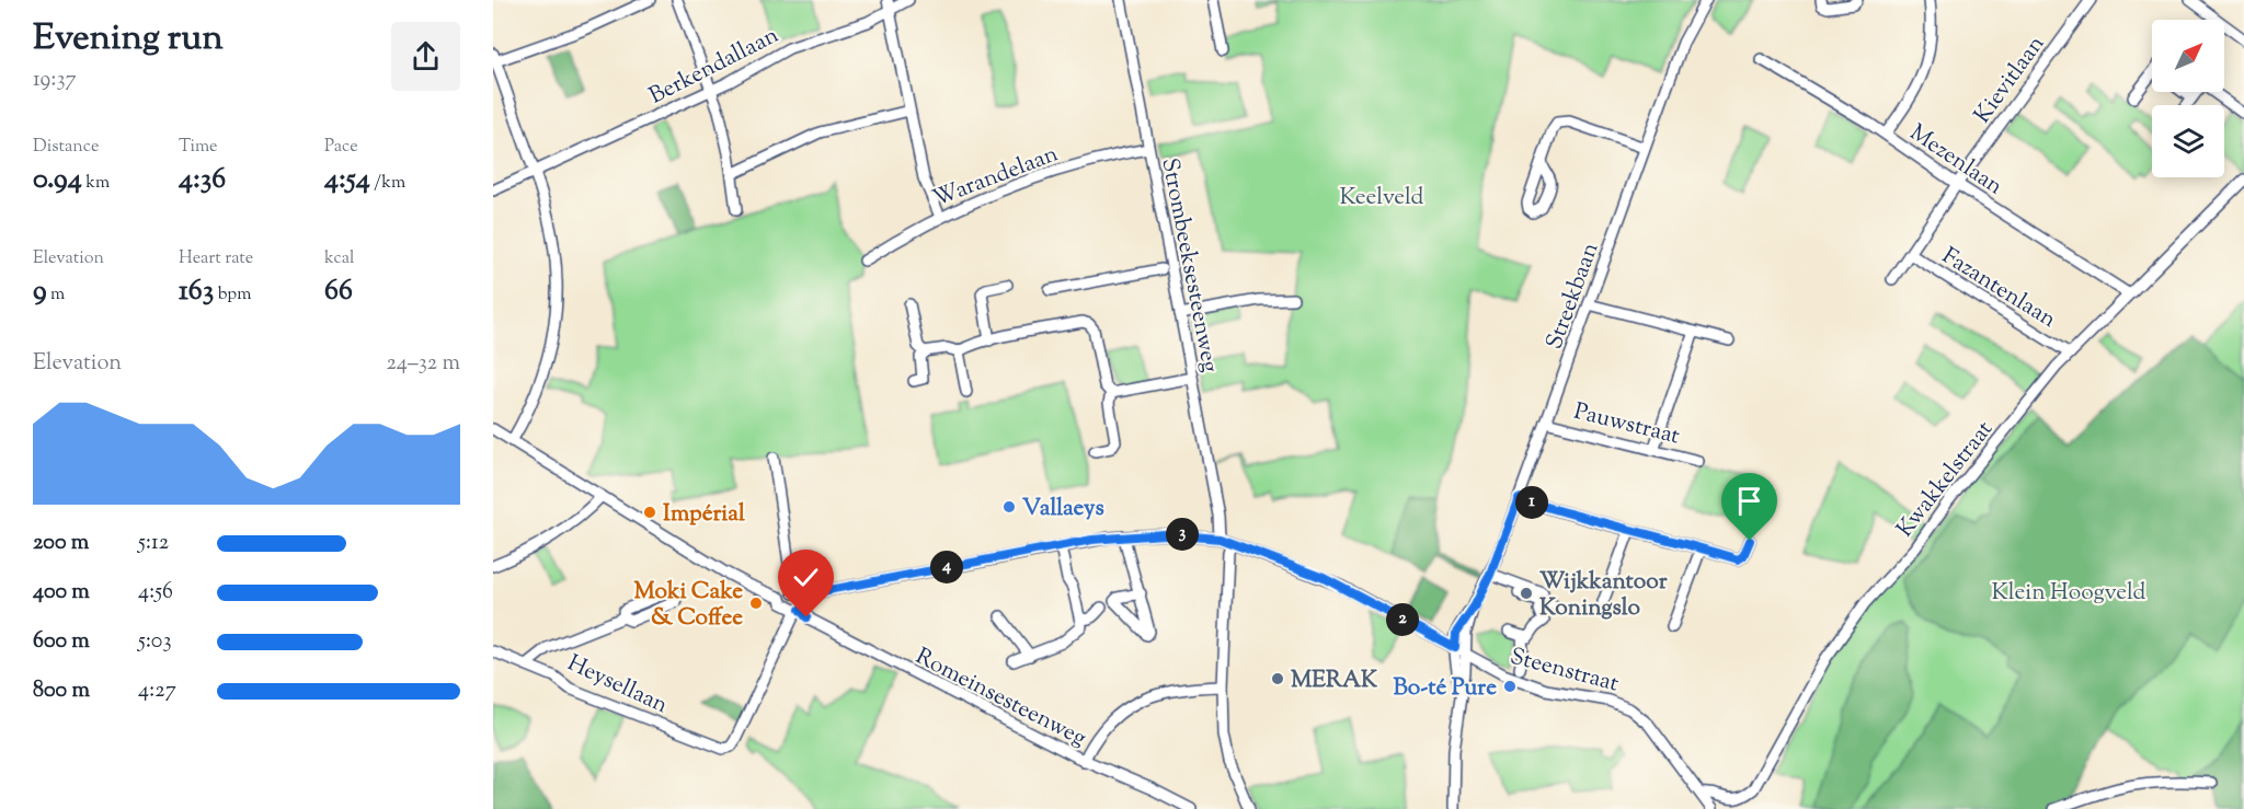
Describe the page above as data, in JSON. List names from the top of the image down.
{
  "streets": {
    "street": [
      "Berkendallaan",
      "Kievitlaan",
      "Mezenlaan",
      "Warandelaan",
      "Strombeeksesteenweg",
      "Fazantenlaan",
      "Streekbaan",
      "Pauwstraat",
      "Kwakkelstraat",
      "Steenstraat",
      "Heysellaan",
      "Romeinsesteenweg"
    ]
  },
  "crossings": [
    ["Kievitlaan", "Mezenlaan"],
    ["Kievitlaan", "Fazantenlaan"],
    ["Mezenlaan", "Kwakkelstraat"],
    ["Warandelaan", "Strombeeksesteenweg"],
    ["Strombeeksesteenweg", "Steenstraat"],
    ["Fazantenlaan", "Kwakkelstraat"],
    ["Streekbaan", "Pauwstraat"],
    ["Streekbaan", "Steenstraat"],
    ["Kwakkelstraat", "Steenstraat"],
    ["Heysellaan", "Romeinsesteenweg"]
  ],
  "parks": ["Keelveld", "Klein Hoogveld"],
  "places": [
    "Vallaeys",
    "Impérial",
    "Wijkkantoor Koningslo",
    "Moki Cake & Coffee",
    "MERAK",
    "Bo-té Pure"
  ],
  "north": "top right",
  "page": {
    "heading": ["Evening run", "19:37"],
    "stats": [
      ["Distance", "0.94 km"],
      ["Time", "4:36"],
      ["Pace", "4:54 /km"],
      ["Elevation", "9 m"],
      ["Heart rate", "163 bpm"],
      ["kcal", "66"]
    ],
    "chart": ["Elevation", "24–32 m"],
    "pins": [
      "1",
      "3",
      "4",
      "2"
    ],
    "list": [
      {
        "name": "200 m",
        "note": "5:12"
      },
      {
        "name": "400 m",
        "note": "4:56"
      },
      {
        "name": "600 m",
        "note": "5:03"
      },
      {
        "name": "800 m",
        "note": "4:27"
      }
    ]
  }
}
